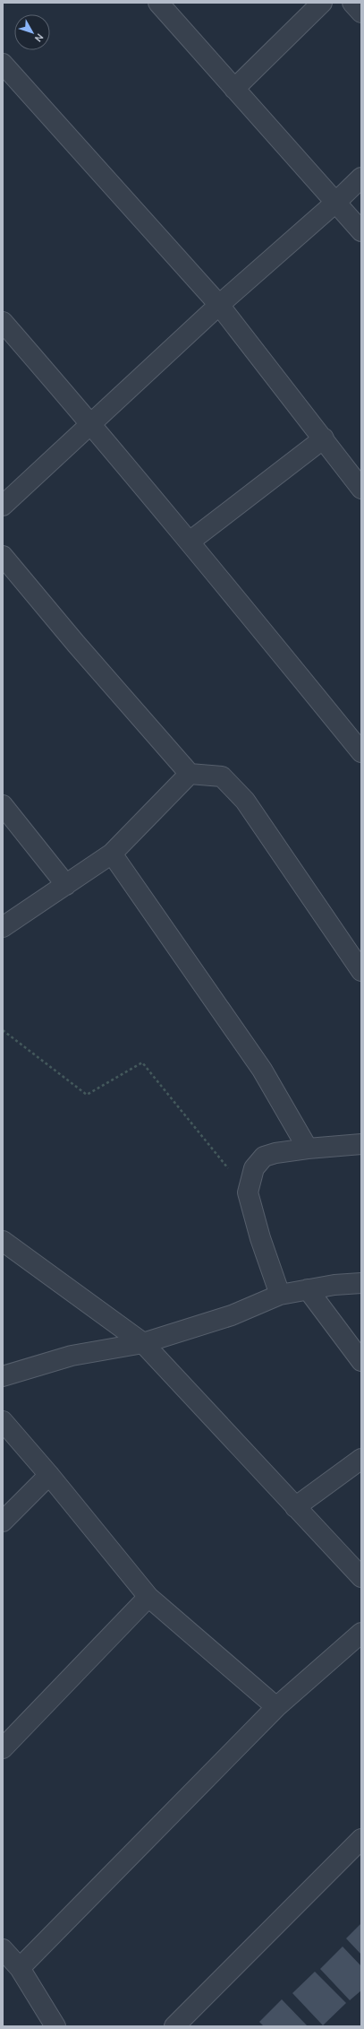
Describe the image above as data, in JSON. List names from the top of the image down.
{
  "north": "bottom right"
}
